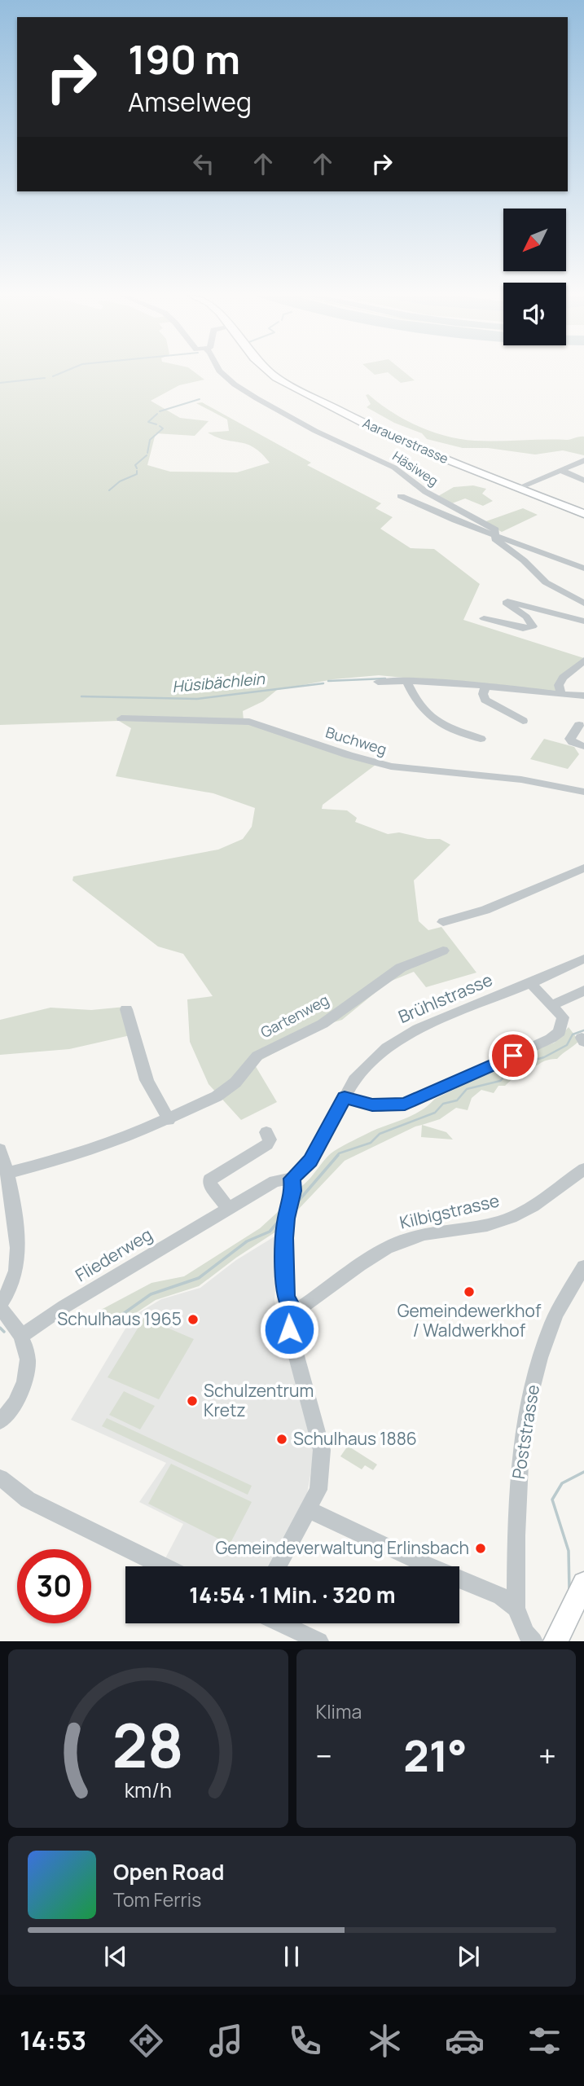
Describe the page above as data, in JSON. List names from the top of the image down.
{
  "streets": {
    "main road": ["Aarauerstrasse"],
    "street": [
      "Häsiweg",
      "Buchweg",
      "Brühlstrasse",
      "Gartenweg",
      "Kilbigstrasse",
      "Fliederweg",
      "Poststrasse"
    ]
  },
  "crossings": [
    ["Brühlstrasse", "Fliederweg"]
  ],
  "water": ["Hüsibächlein"],
  "places": [
    "Gemeindewerkhof / Waldwerkhof",
    "Schulhaus 1965",
    "Schulzentrum Kretz",
    "Schulhaus 1886",
    "Gemeindeverwaltung Erlinsbach"
  ],
  "north": "bottom left",
  "page": {
    "turn": ["190 m", "Amselweg"],
    "limit": "30",
    "trip": "14:54 · 1 Min. · 320 m",
    "tile": "Klima",
    "heat": ["−", "21°", "+"],
    "song": ["Open Road", "Tom Ferris"],
    "tabs": "14:53",
    "gauge": ["28", "km/h"]
  }
}
